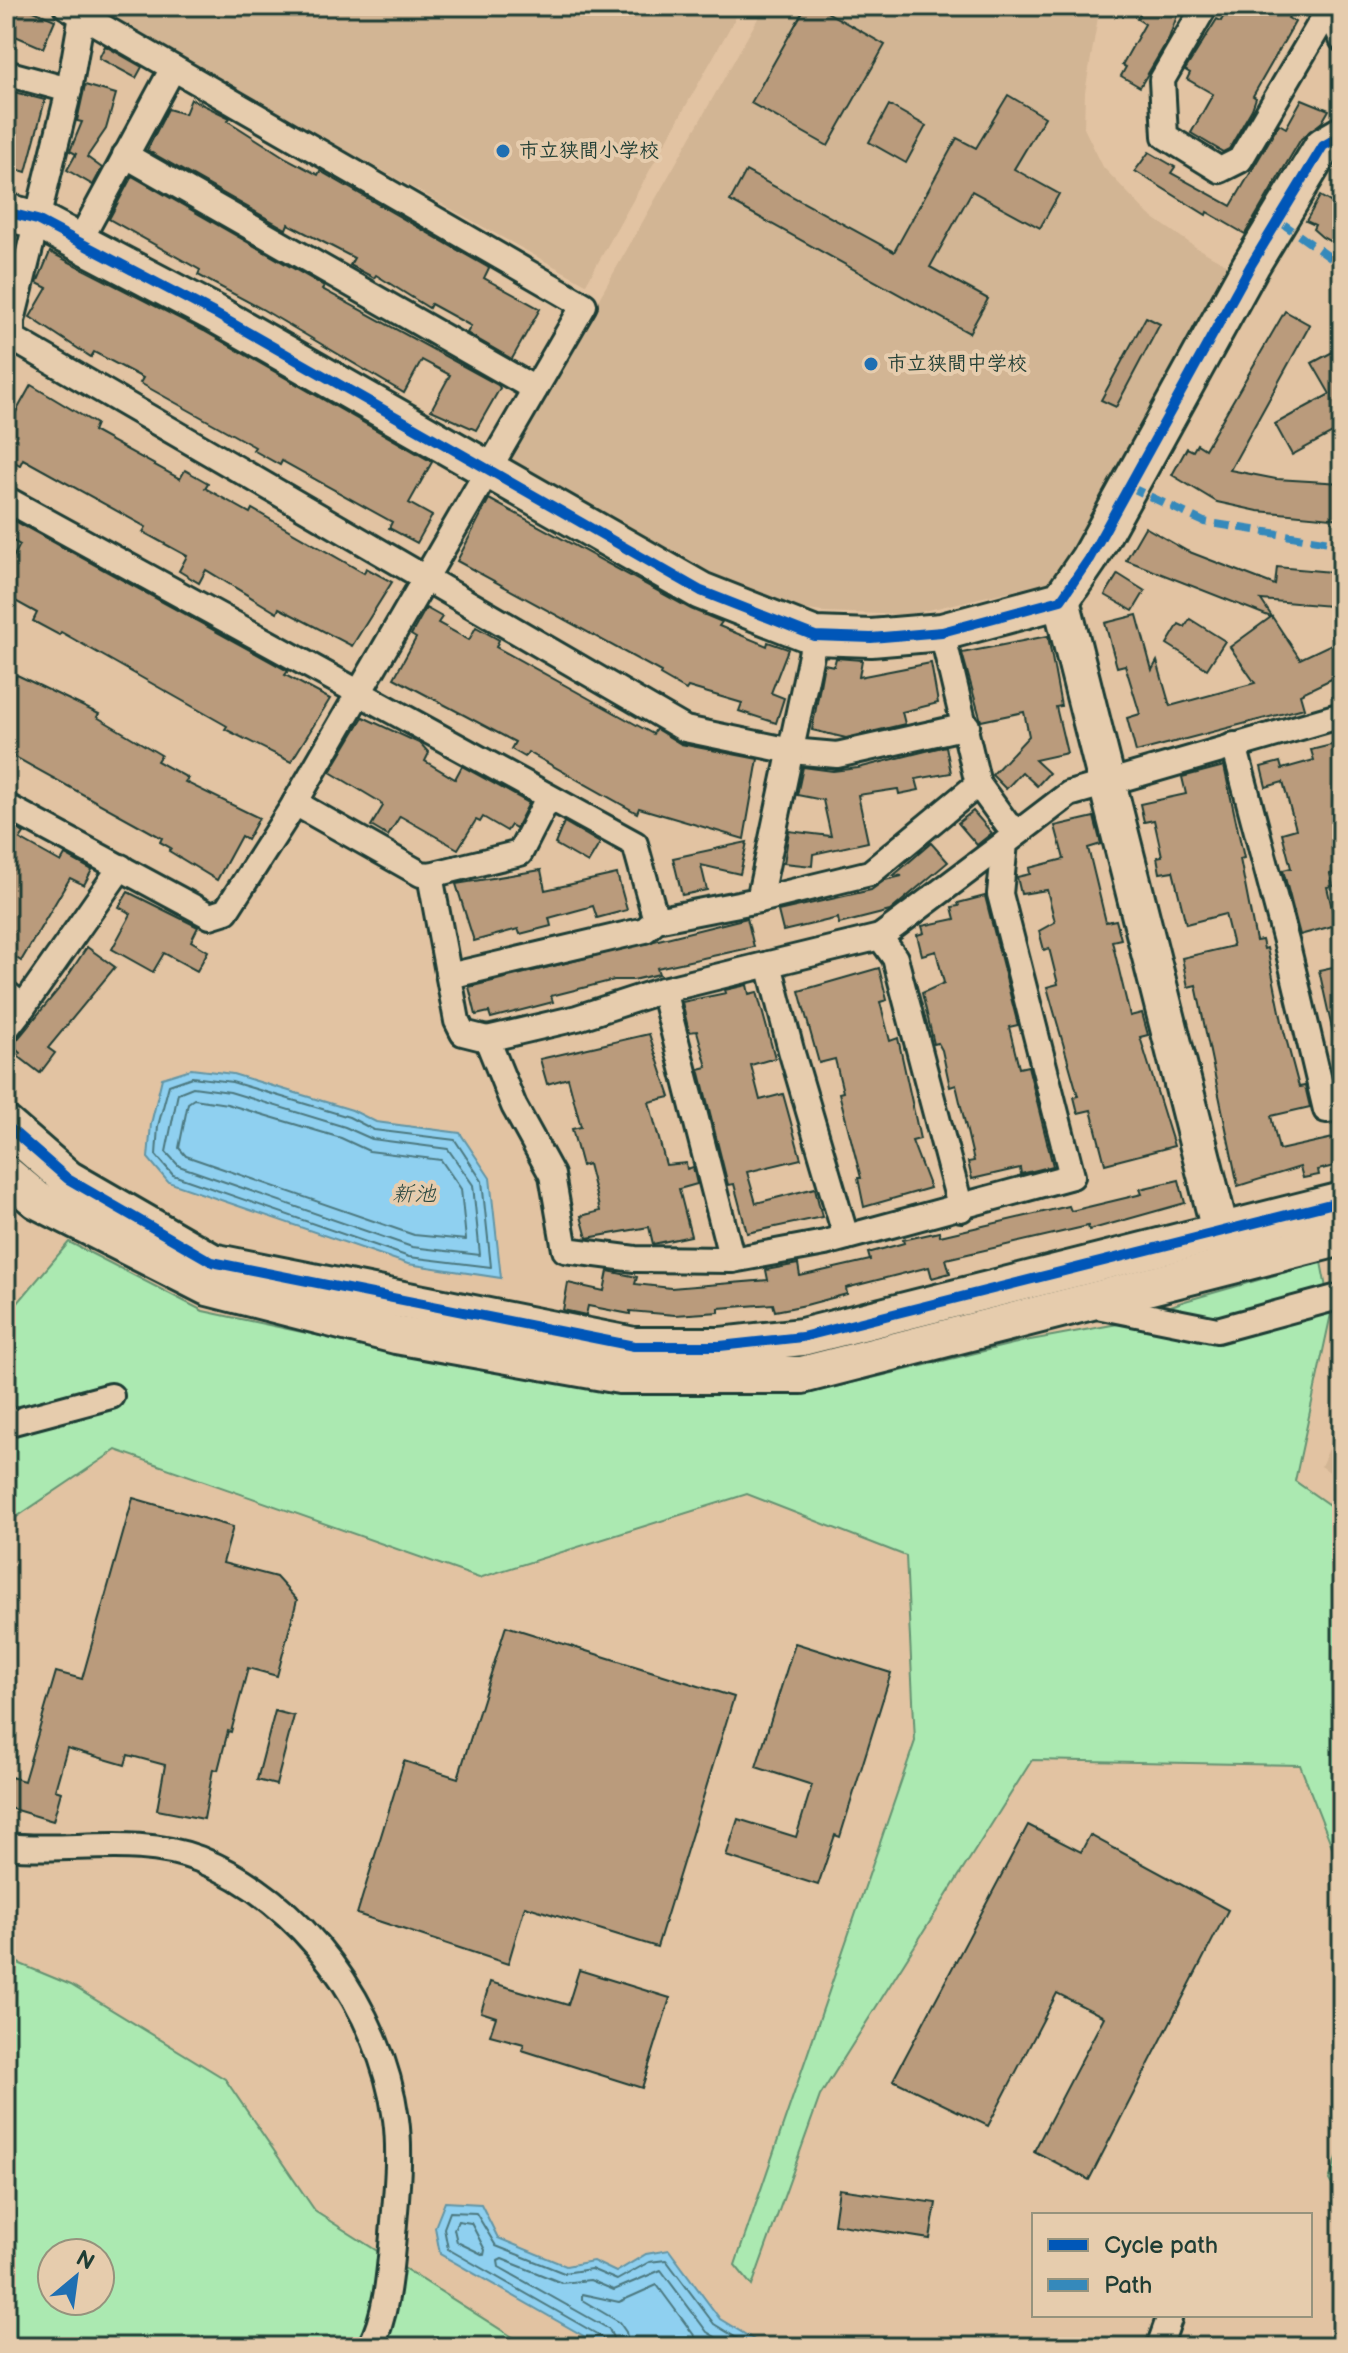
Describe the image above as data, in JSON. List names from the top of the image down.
{
  "water": ["新池"],
  "places": ["市立狭間小学校", "市立狭間中学校"],
  "legend": ["Cycle path", "Path"],
  "north": "top right"
}
